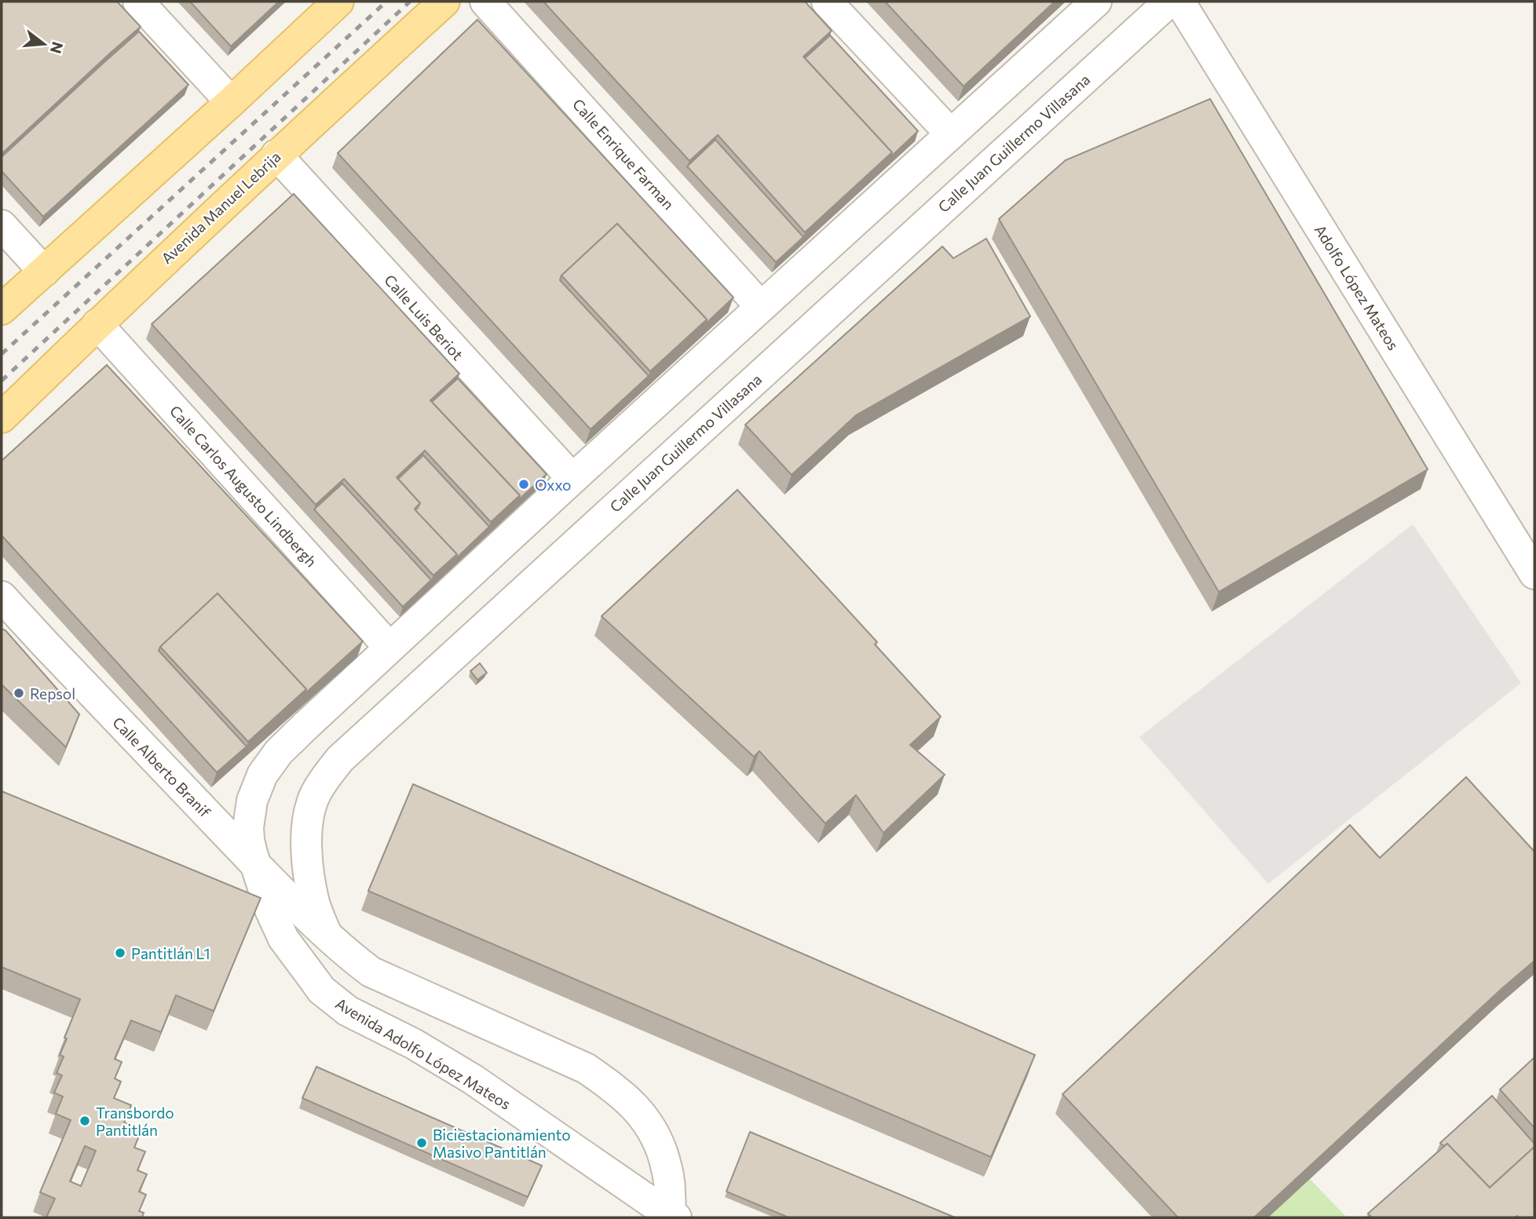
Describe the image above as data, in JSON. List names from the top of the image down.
{
  "streets": {
    "main road": ["Avenida Manuel Lebrija"],
    "street": [
      "Calle Juan Guillermo Villasana",
      "Calle Enrique Farman",
      "Adolfo López Mateos",
      "Calle Luis Beriot",
      "Calle Carlos Augusto Lindbergh",
      "Calle Alberto Branif",
      "Avenida Adolfo López Mateos"
    ]
  },
  "crossings": [
    ["Calle Juan Guillermo Villasana", "Calle Alberto Branif"],
    ["Calle Juan Guillermo Villasana", "Avenida Adolfo López Mateos"],
    ["Avenida Manuel Lebrija", "Calle Luis Beriot"],
    ["Avenida Manuel Lebrija", "Calle Carlos Augusto Lindbergh"],
    ["Calle Alberto Branif", "Avenida Adolfo López Mateos"]
  ],
  "places": [
    "Oxxo",
    "Repsol",
    "Pantitlán L1",
    "Transbordo Pantitlán",
    "Biciestacionamiento Masivo Pantitlán"
  ],
  "north": "right"
}
